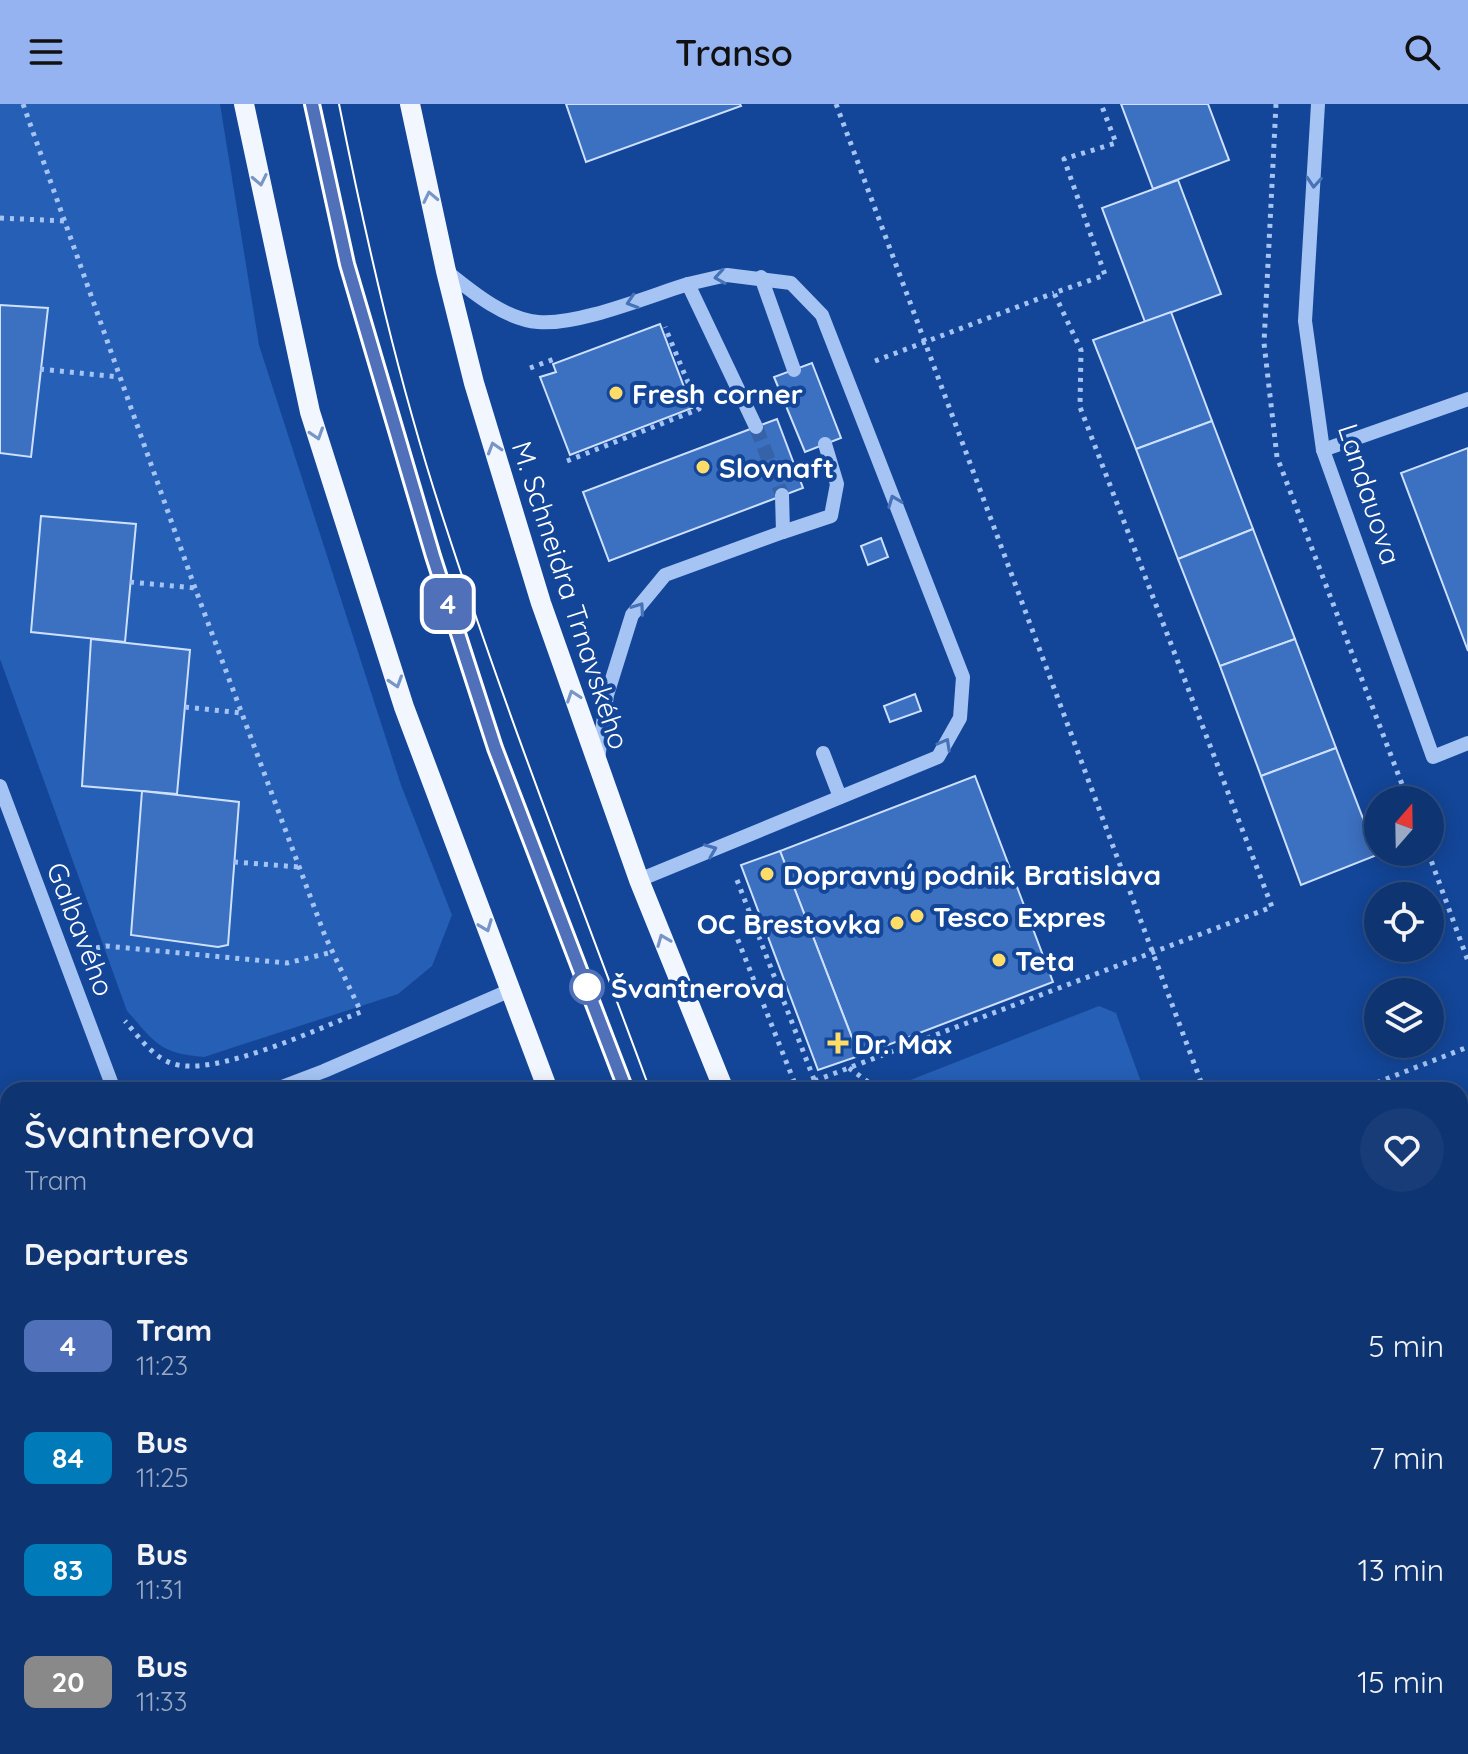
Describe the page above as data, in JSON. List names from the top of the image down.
{
  "streets": {
    "main road": ["M. Schneidra Trnavského"],
    "street": ["Landauova", "Galbavého"]
  },
  "one_way": ["Landauova"],
  "places": {
    "other": [
      "Fresh corner",
      "Slovnaft",
      "Dopravný podnik Bratislava",
      "Tesco Expres",
      "OC Brestovka",
      "Teta",
      "Švantnerova"
    ],
    "health": ["Dr. Max"]
  },
  "lines": ["tram line 4"],
  "north": "top",
  "page": {
    "header": "Transo",
    "on_map": "4",
    "heading": [
      ["Švantnerova", "Tram"],
      "Departures"
    ],
    "list": [
      {
        "mark": "4",
        "name": "Tram",
        "note": "11:23",
        "value": "5 min"
      },
      {
        "mark": "84",
        "name": "Bus",
        "note": "11:25",
        "value": "7 min"
      },
      {
        "mark": "83",
        "name": "Bus",
        "note": "11:31",
        "value": "13 min"
      },
      {
        "mark": "20",
        "name": "Bus",
        "note": "11:33",
        "value": "15 min"
      }
    ]
  }
}
